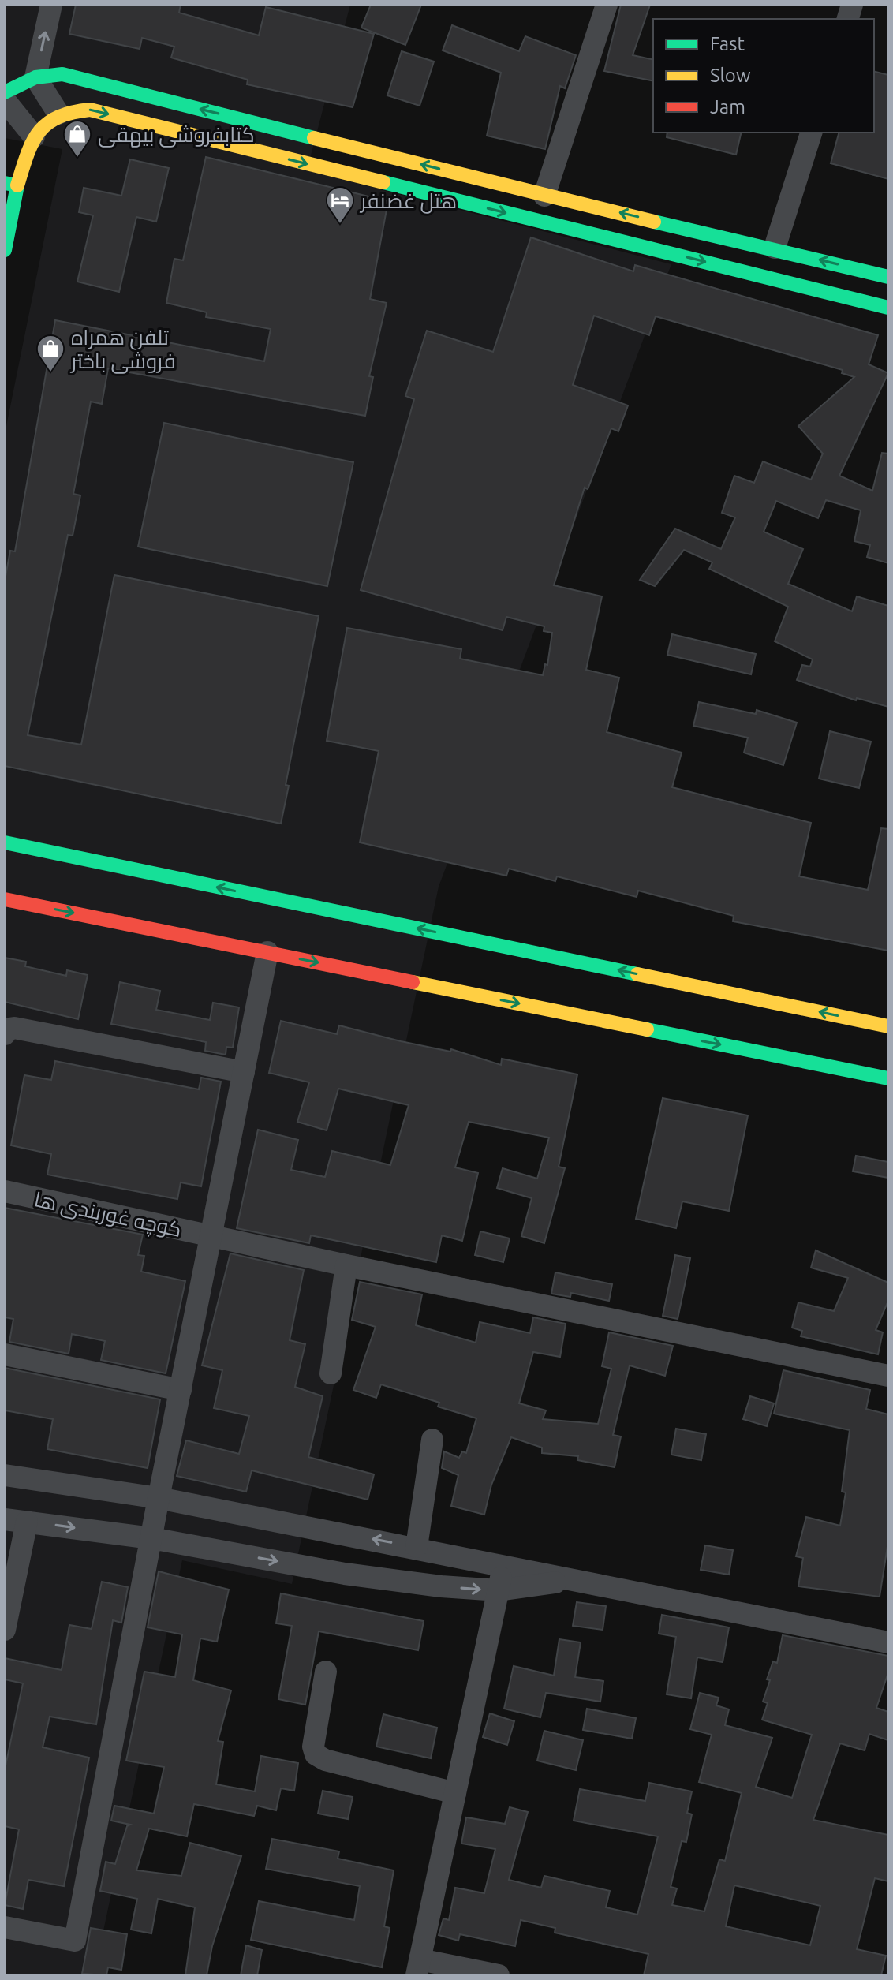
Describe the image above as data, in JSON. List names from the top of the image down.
{
  "streets": {
    "street": ["کوچه غوربندی ها"]
  },
  "places": {
    "shop": ["کتابفروشی بیهقی", "تلفن همراه فروشی باختر"],
    "hotel": ["هتل غضنفر"]
  },
  "legend": ["Fast", "Slow", "Jam"]
}
